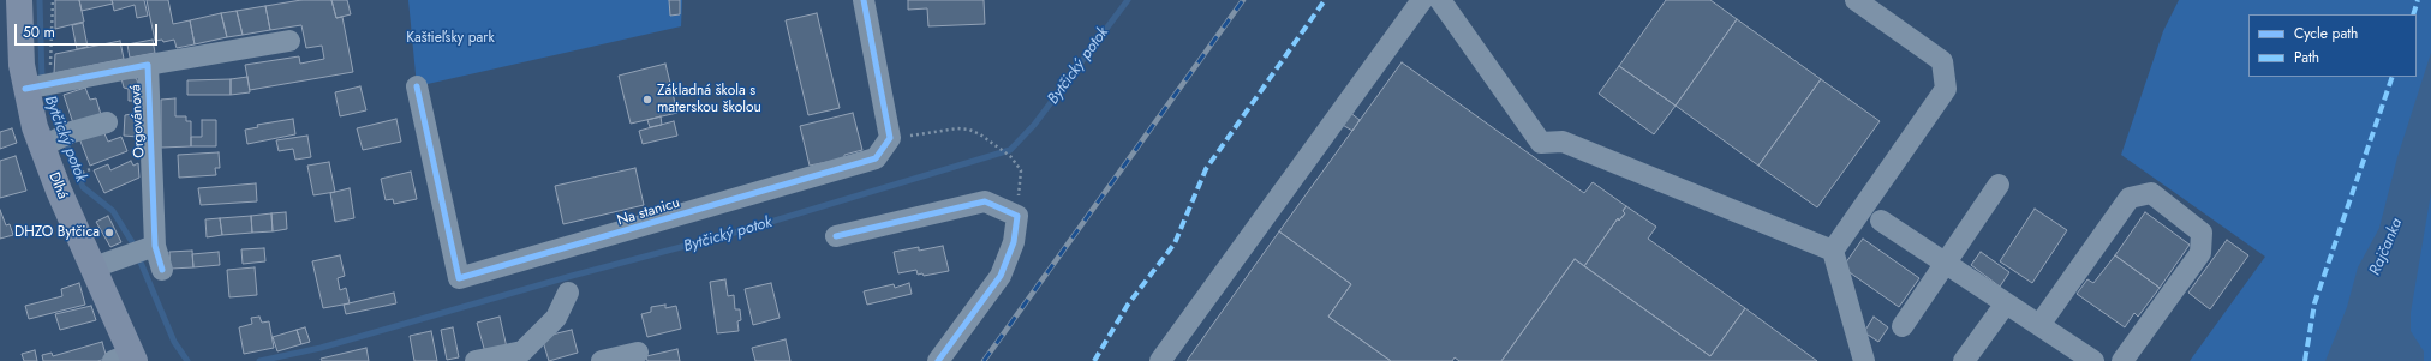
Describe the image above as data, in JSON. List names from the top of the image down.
{
  "streets": {
    "main road": ["Dlhá"],
    "street": ["Orgovánová", "Na stanicu"]
  },
  "crossings": [
    ["Orgovánová", "Dlhá"]
  ],
  "water": ["Bytčický potok", "Rajčanka"],
  "parks": ["Kaštieľsky park"],
  "places": ["Základná škola s materskou školou", "DHZO Bytčica"],
  "legend": ["Cycle path", "Path"],
  "scale_bar": "50 m"
}
